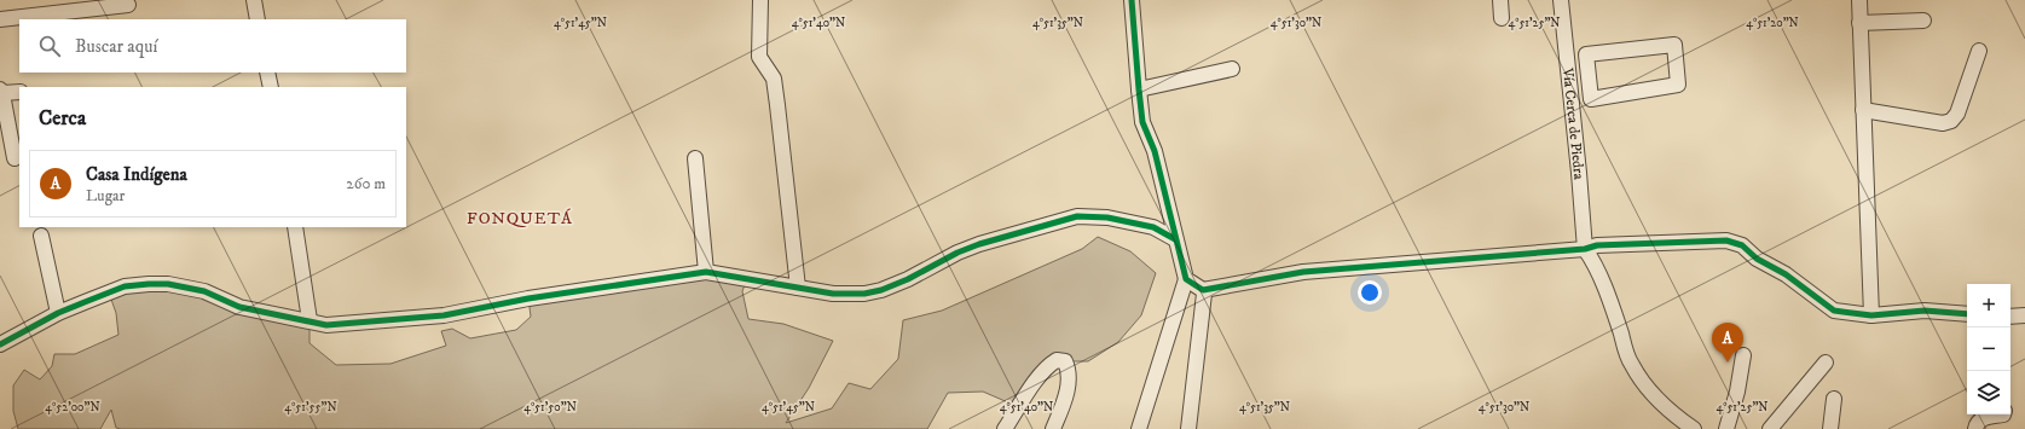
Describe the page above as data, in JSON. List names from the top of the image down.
{
  "streets": {
    "street": ["Vía Cerca de Piedra"]
  },
  "districts": ["FONQUETÁ"],
  "page": {
    "search": "Buscar aquí",
    "heading": "Cerca",
    "list": [
      {
        "mark": "A",
        "name": "Casa Indígena",
        "note": "Lugar",
        "value": "260 m"
      }
    ],
    "map_buttons": ["+", "−"],
    "pins": "A"
  },
  "coordinates": [
    "4°51'45\"N",
    "4°51'40\"N",
    "4°51'35\"N",
    "4°51'30\"N",
    "4°51'25\"N",
    "4°51'20\"N",
    "4°52'00\"N",
    "4°51'55\"N",
    "4°51'50\"N"
  ]
}
